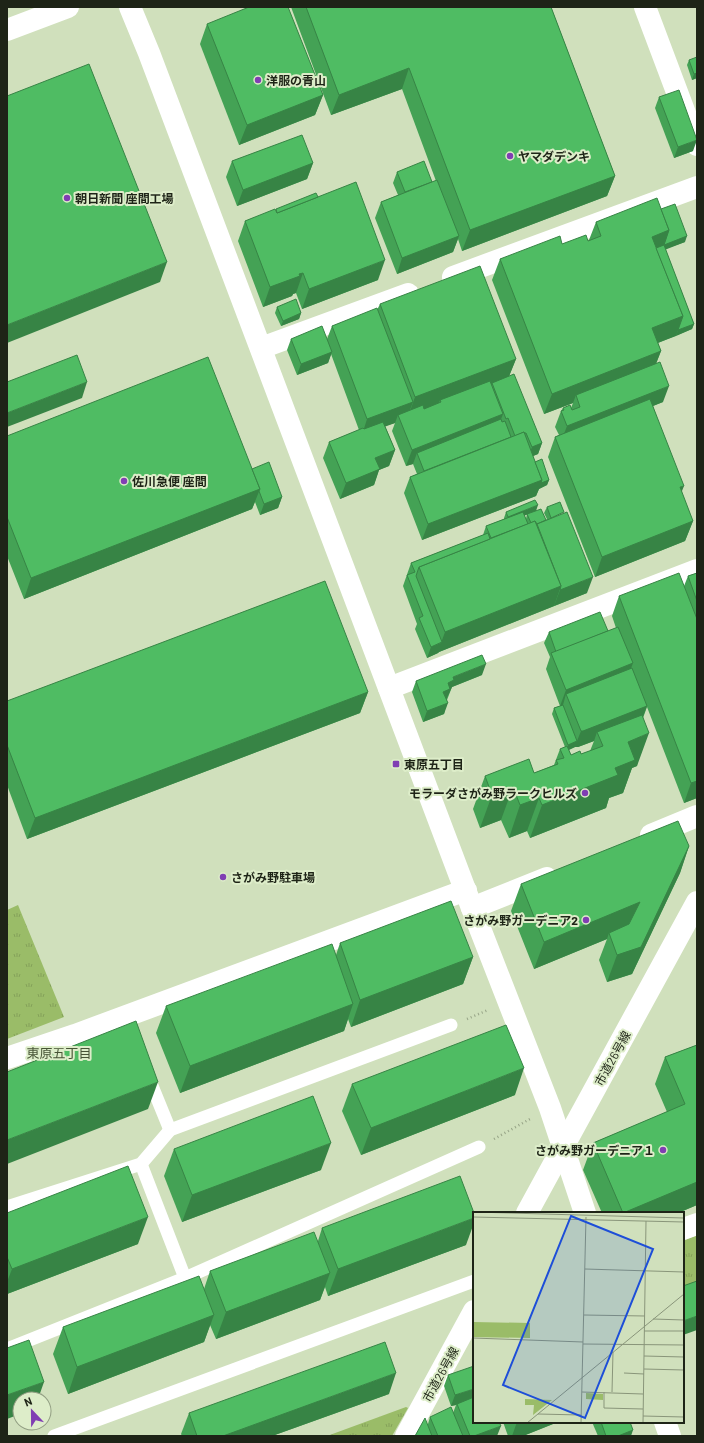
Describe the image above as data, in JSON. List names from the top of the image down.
{
  "streets": {
    "main road": ["市道26号線"]
  },
  "districts": ["東原五丁目"],
  "places": {
    "other": [
      "洋服の青山",
      "ヤマダデンキ",
      "朝日新聞 座間工場",
      "佐川急便 座間",
      "モラーダさがみ野ラークヒルズ",
      "さがみ野駐車場",
      "さがみ野ガーデニア2",
      "さがみ野ガーデニア１"
    ],
    "transit": ["東原五丁目"]
  },
  "north": "top"
}
